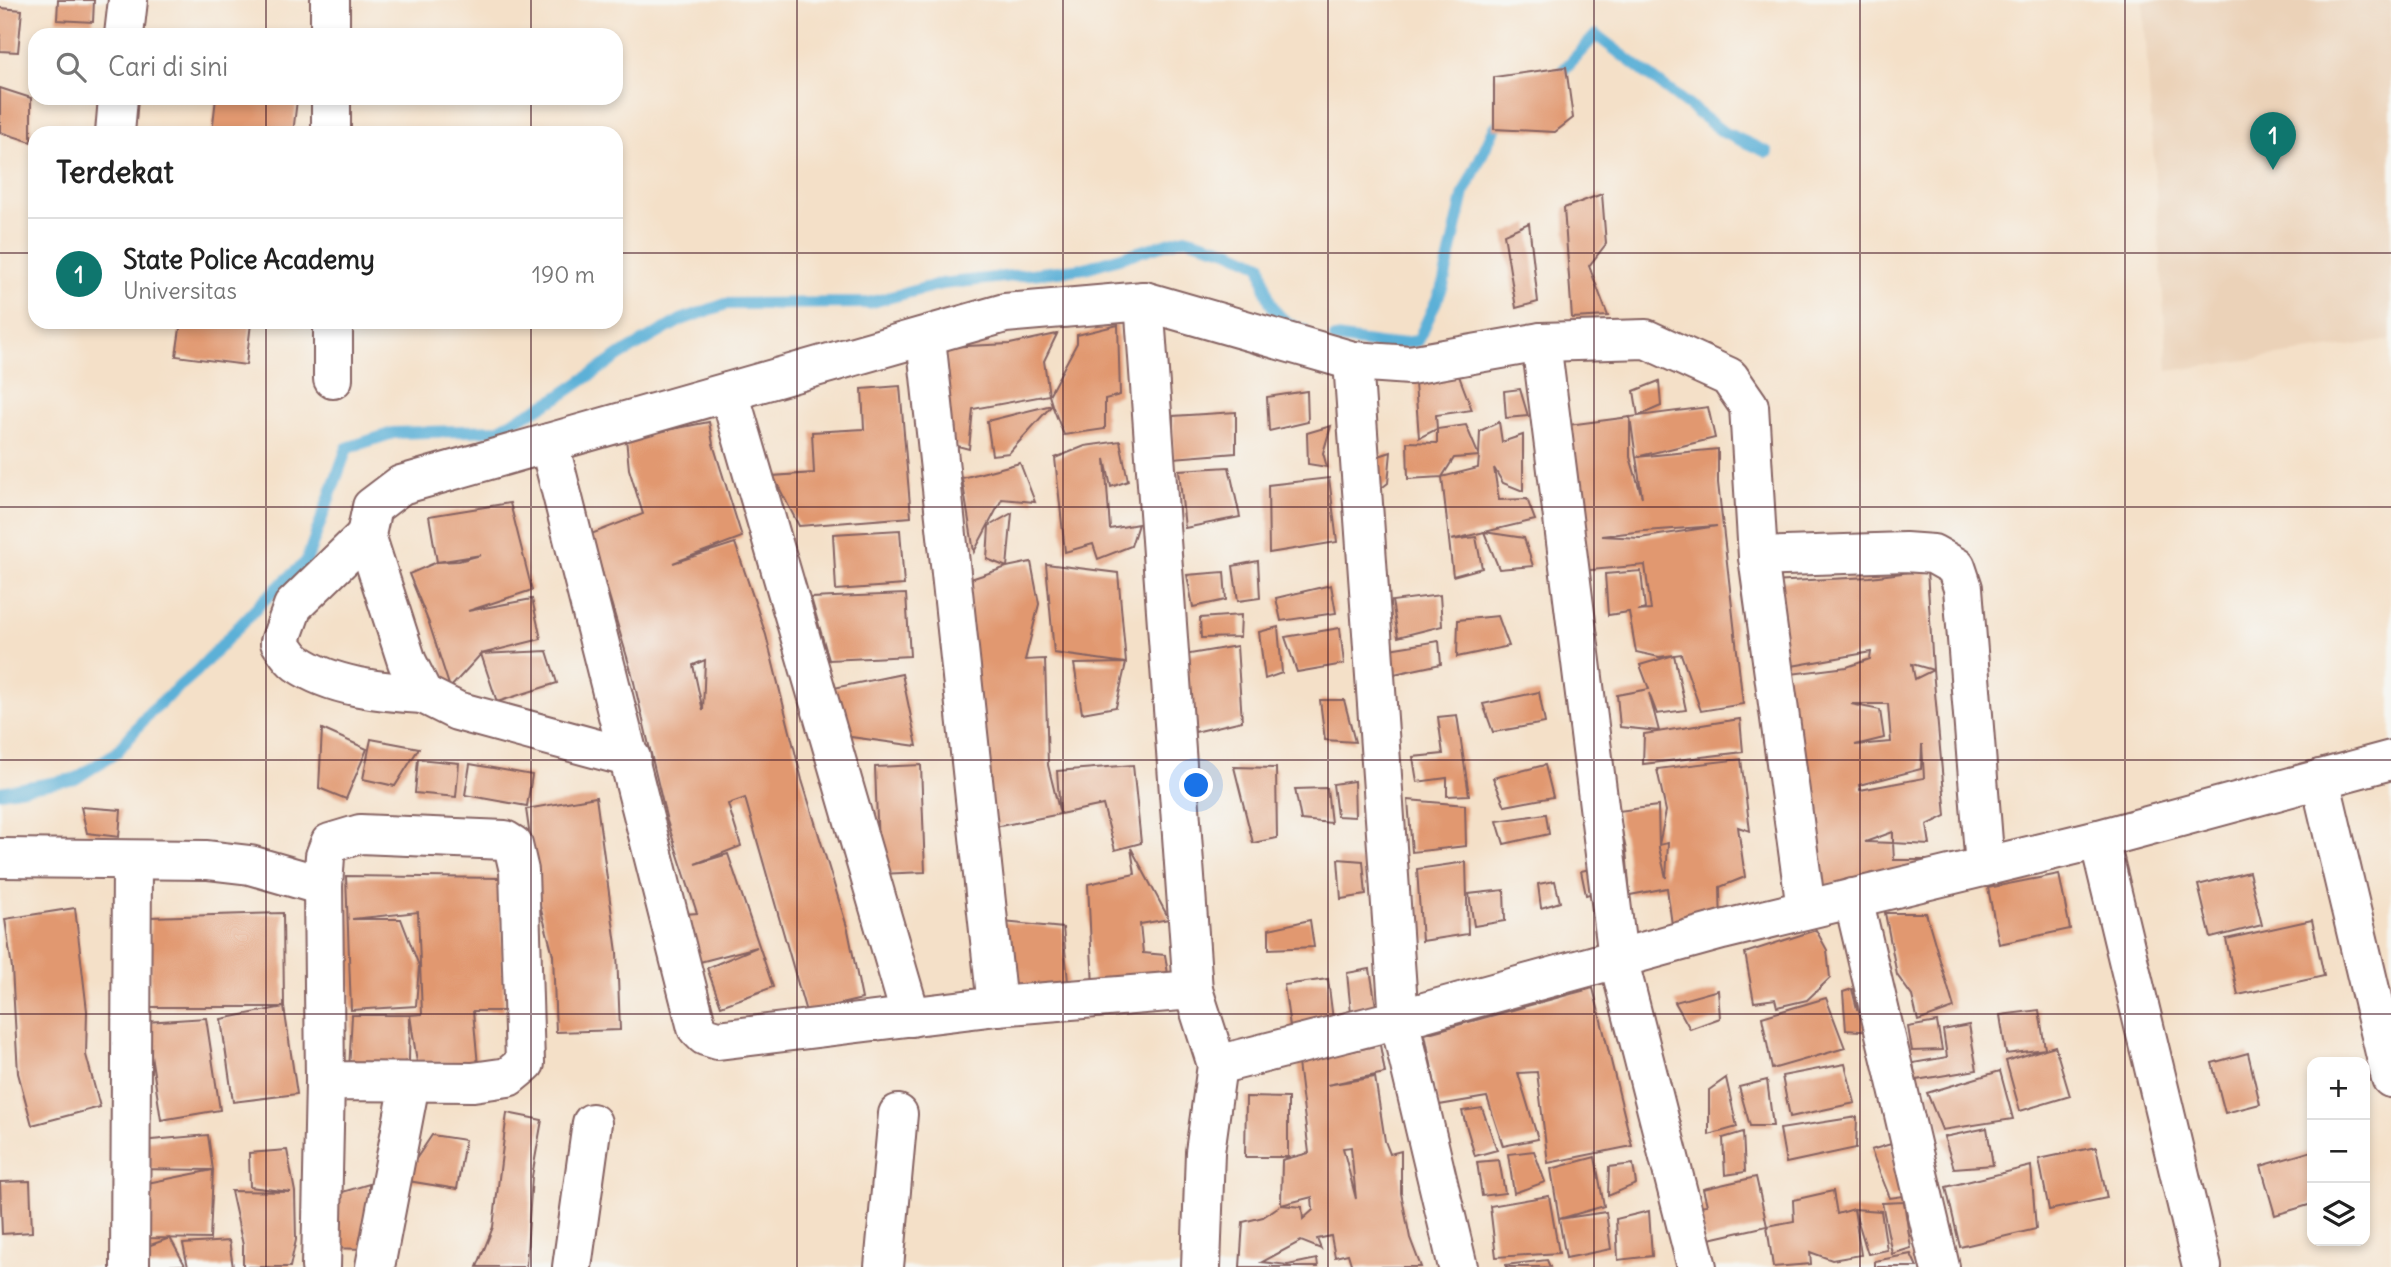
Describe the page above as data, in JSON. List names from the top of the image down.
{
  "page": {
    "search": "Cari di sini",
    "pins": "1",
    "heading": "Terdekat",
    "list": [
      {
        "mark": "1",
        "name": "State Police Academy",
        "note": "Universitas",
        "value": "190 m"
      }
    ],
    "map_buttons": ["+", "−"]
  }
}
